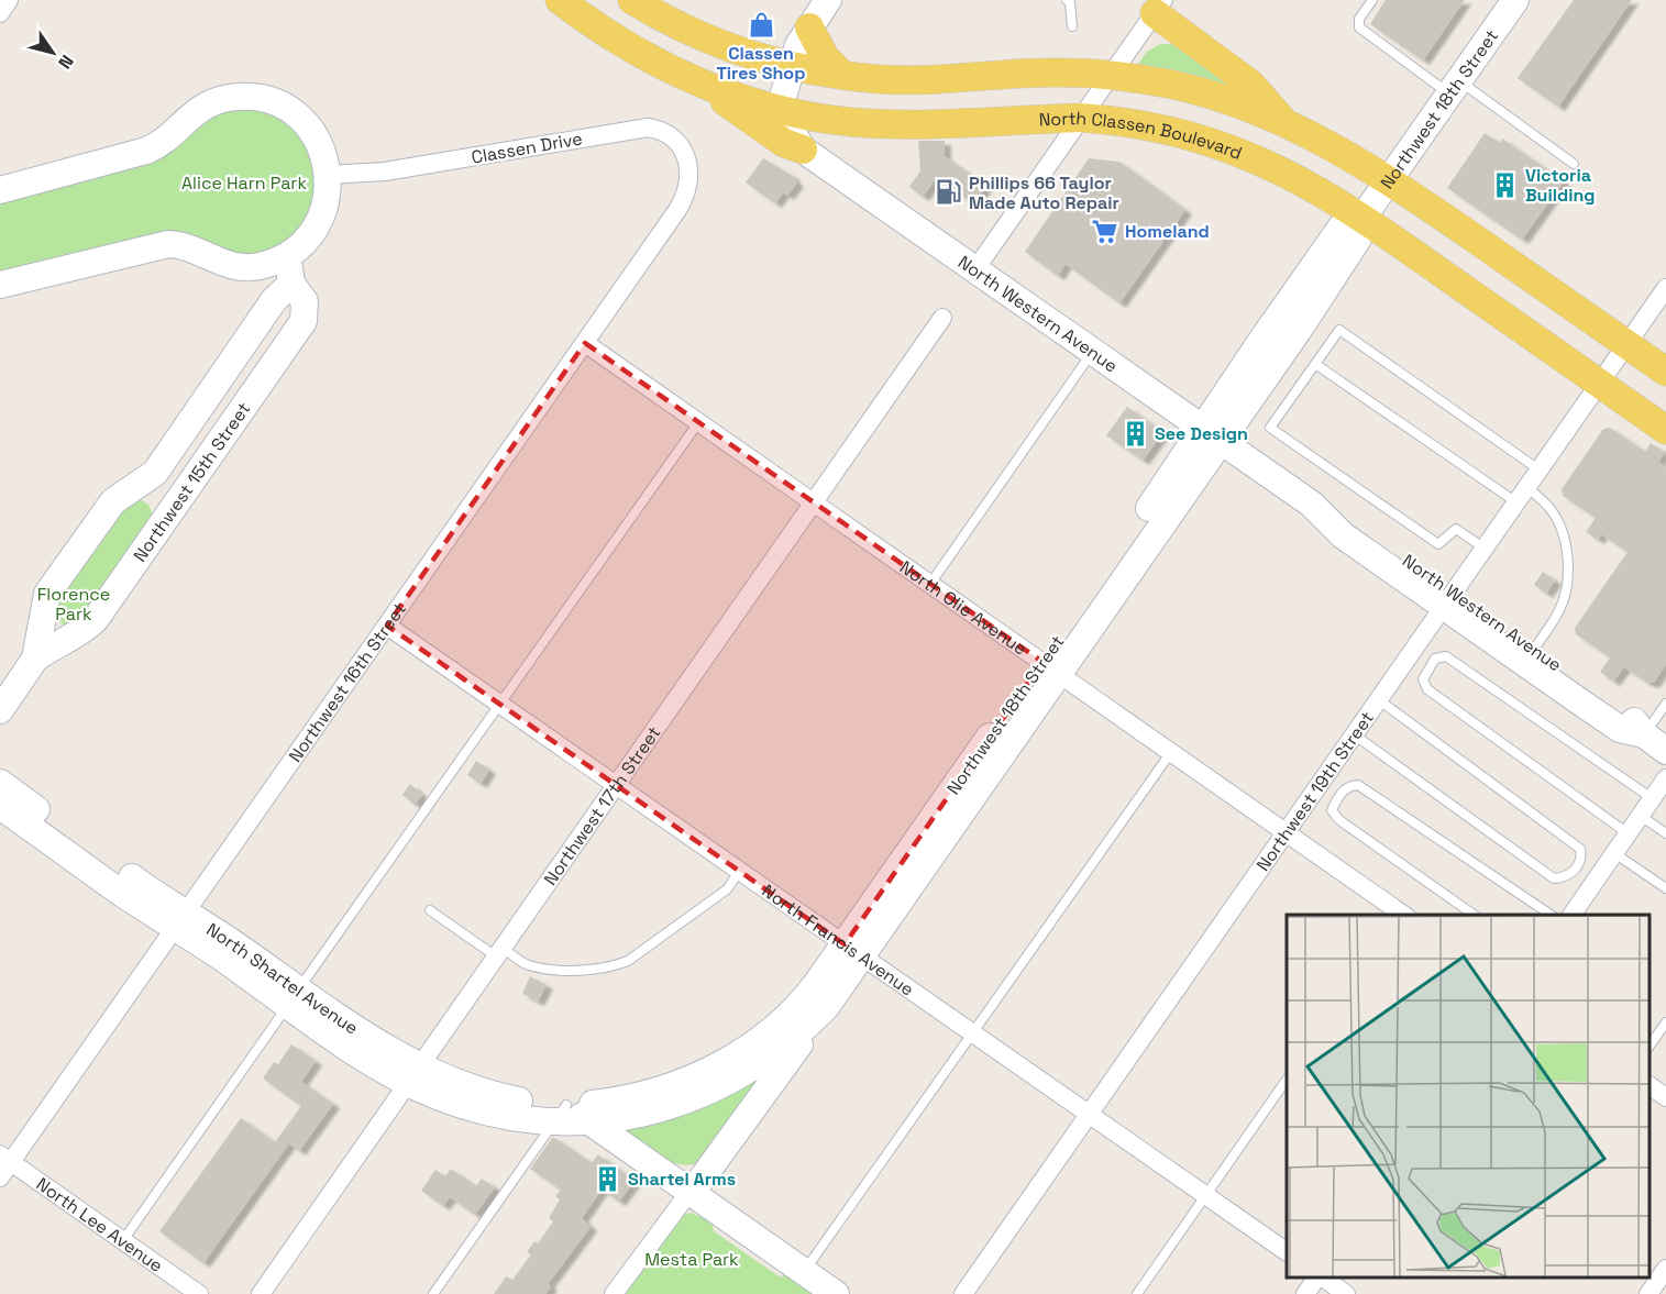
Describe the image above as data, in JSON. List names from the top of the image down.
{
  "streets": {
    "main road": ["North Classen Boulevard"],
    "street": [
      "Northwest 18th Street",
      "Classen Drive",
      "North Western Avenue",
      "Northwest 15th Street",
      "North Olie Avenue",
      "Northwest 16th Street",
      "Northwest 19th Street",
      "Northwest 17th Street",
      "North Francis Avenue",
      "North Shartel Avenue",
      "North Lee Avenue"
    ]
  },
  "crossings": [
    ["Northwest 18th Street", "North Classen Boulevard"],
    ["Northwest 18th Street", "North Western Avenue"],
    ["Northwest 18th Street", "North Olie Avenue"],
    ["Northwest 18th Street", "North Francis Avenue"],
    ["Northwest 18th Street", "North Shartel Avenue"],
    ["North Classen Boulevard", "North Western Avenue"],
    ["North Classen Boulevard", "Northwest 19th Street"],
    ["Classen Drive", "Northwest 16th Street"],
    ["North Western Avenue", "Northwest 19th Street"],
    ["North Olie Avenue", "Northwest 16th Street"],
    ["North Olie Avenue", "Northwest 19th Street"],
    ["North Olie Avenue", "Northwest 17th Street"],
    ["Northwest 16th Street", "North Francis Avenue"],
    ["Northwest 16th Street", "North Shartel Avenue"],
    ["Northwest 16th Street", "North Lee Avenue"],
    ["Northwest 19th Street", "North Francis Avenue"],
    ["Northwest 17th Street", "North Francis Avenue"],
    ["Northwest 17th Street", "North Shartel Avenue"]
  ],
  "parks": ["Alice Harn Park", "Florence Park", "Mesta Park"],
  "places": {
    "shop": ["Classen Tires Shop"],
    "building": ["Victoria Building", "See Design", "Shartel Arms"],
    "fuel station": ["Phillips 66 Taylor Made Auto Repair"],
    "supermarket": ["Homeland"]
  },
  "north": "bottom right"
}
